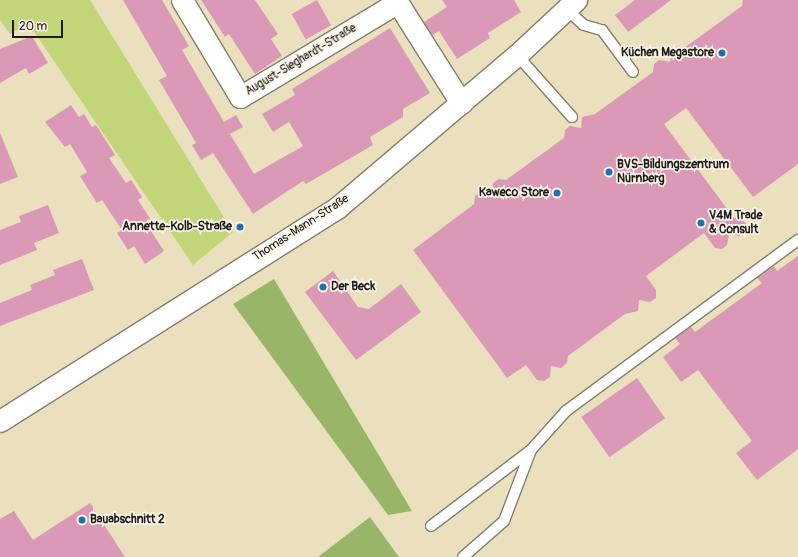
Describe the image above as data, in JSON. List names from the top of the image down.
{
  "streets": {
    "street": ["August-Sieghardt-Straße", "Thomas-Mann-Straße"]
  },
  "crossings": [
    ["August-Sieghardt-Straße", "Thomas-Mann-Straße"]
  ],
  "places": [
    "Küchen Megastore",
    "BVS-Bildungszentrum Nürnberg",
    "Kaweco Store",
    "V4M Trade & Consult",
    "Annette-Kolb-Straße",
    "Der Beck",
    "Bauabschnitt 2"
  ],
  "scale_bar": "20 m"
}
